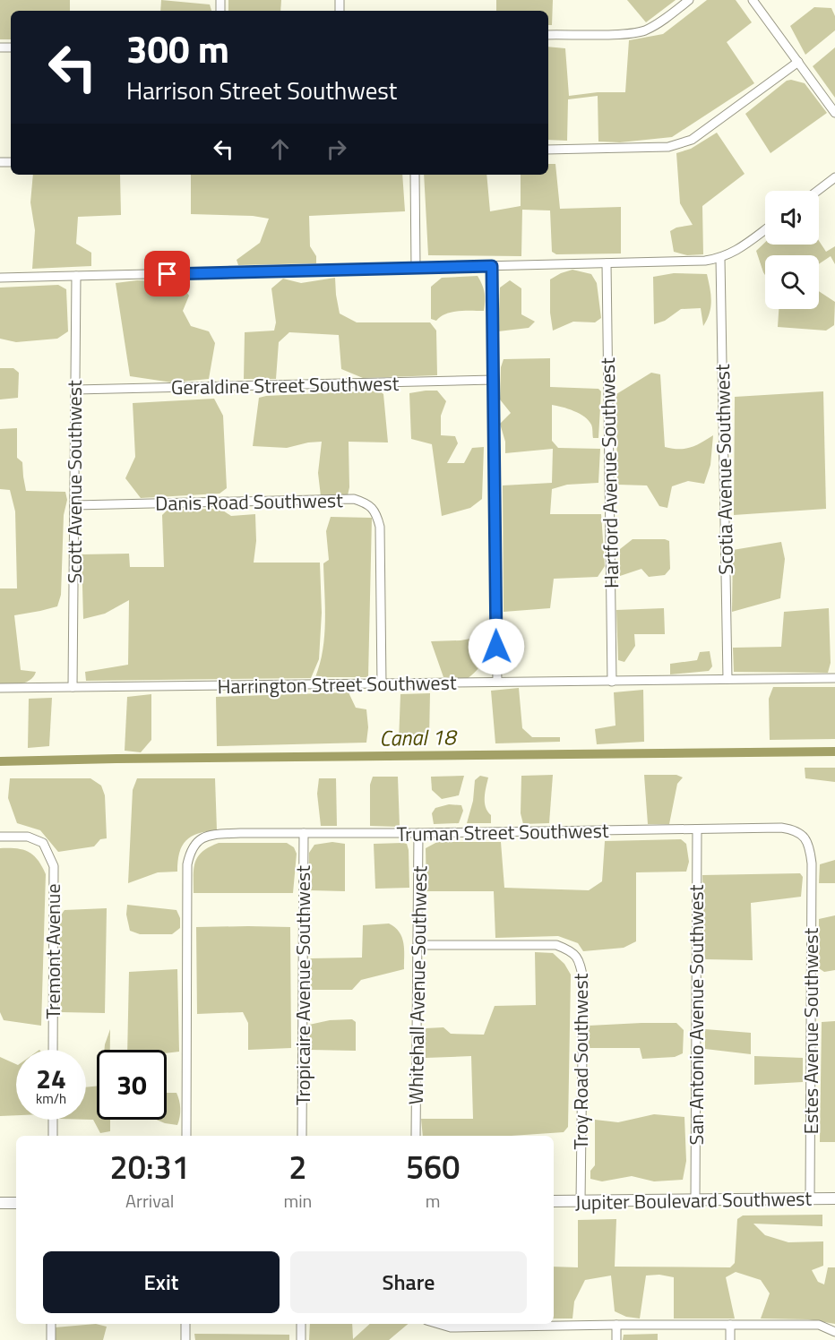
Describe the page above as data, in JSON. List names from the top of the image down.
{
  "streets": {
    "street": [
      "Geraldine Street Southwest",
      "Scotia Avenue Southwest",
      "Hartford Avenue Southwest",
      "Scott Avenue Southwest",
      "Danis Road Southwest",
      "Harrington Street Southwest",
      "Truman Street Southwest",
      "Tremont Avenue",
      "Tropicaire Avenue Southwest",
      "Whitehall Avenue Southwest",
      "San Antonio Avenue Southwest",
      "Estes Avenue Southwest",
      "Troy Road Southwest",
      "Jupiter Boulevard Southwest"
    ]
  },
  "crossings": [
    ["Geraldine Street Southwest", "Scott Avenue Southwest"],
    ["Scotia Avenue Southwest", "Harrington Street Southwest"],
    ["Hartford Avenue Southwest", "Harrington Street Southwest"],
    ["Scott Avenue Southwest", "Danis Road Southwest"],
    ["Scott Avenue Southwest", "Harrington Street Southwest"],
    ["Danis Road Southwest", "Harrington Street Southwest"],
    ["Truman Street Southwest", "Tropicaire Avenue Southwest"],
    ["Truman Street Southwest", "Whitehall Avenue Southwest"],
    ["Truman Street Southwest", "San Antonio Avenue Southwest"],
    ["Truman Street Southwest", "Estes Avenue Southwest"],
    ["Whitehall Avenue Southwest", "Troy Road Southwest"],
    ["San Antonio Avenue Southwest", "Jupiter Boulevard Southwest"],
    ["Estes Avenue Southwest", "Jupiter Boulevard Southwest"],
    ["Troy Road Southwest", "Jupiter Boulevard Southwest"]
  ],
  "water": ["Canal 18"],
  "page": {
    "turn": ["300 m", "Harrison Street Southwest"],
    "speed": "24 km/h",
    "limit": "30",
    "eta": [
      "20:31",
      "Arrival",
      "2",
      "min",
      "560",
      "m"
    ],
    "buttons": ["Exit", "Share"]
  }
}
